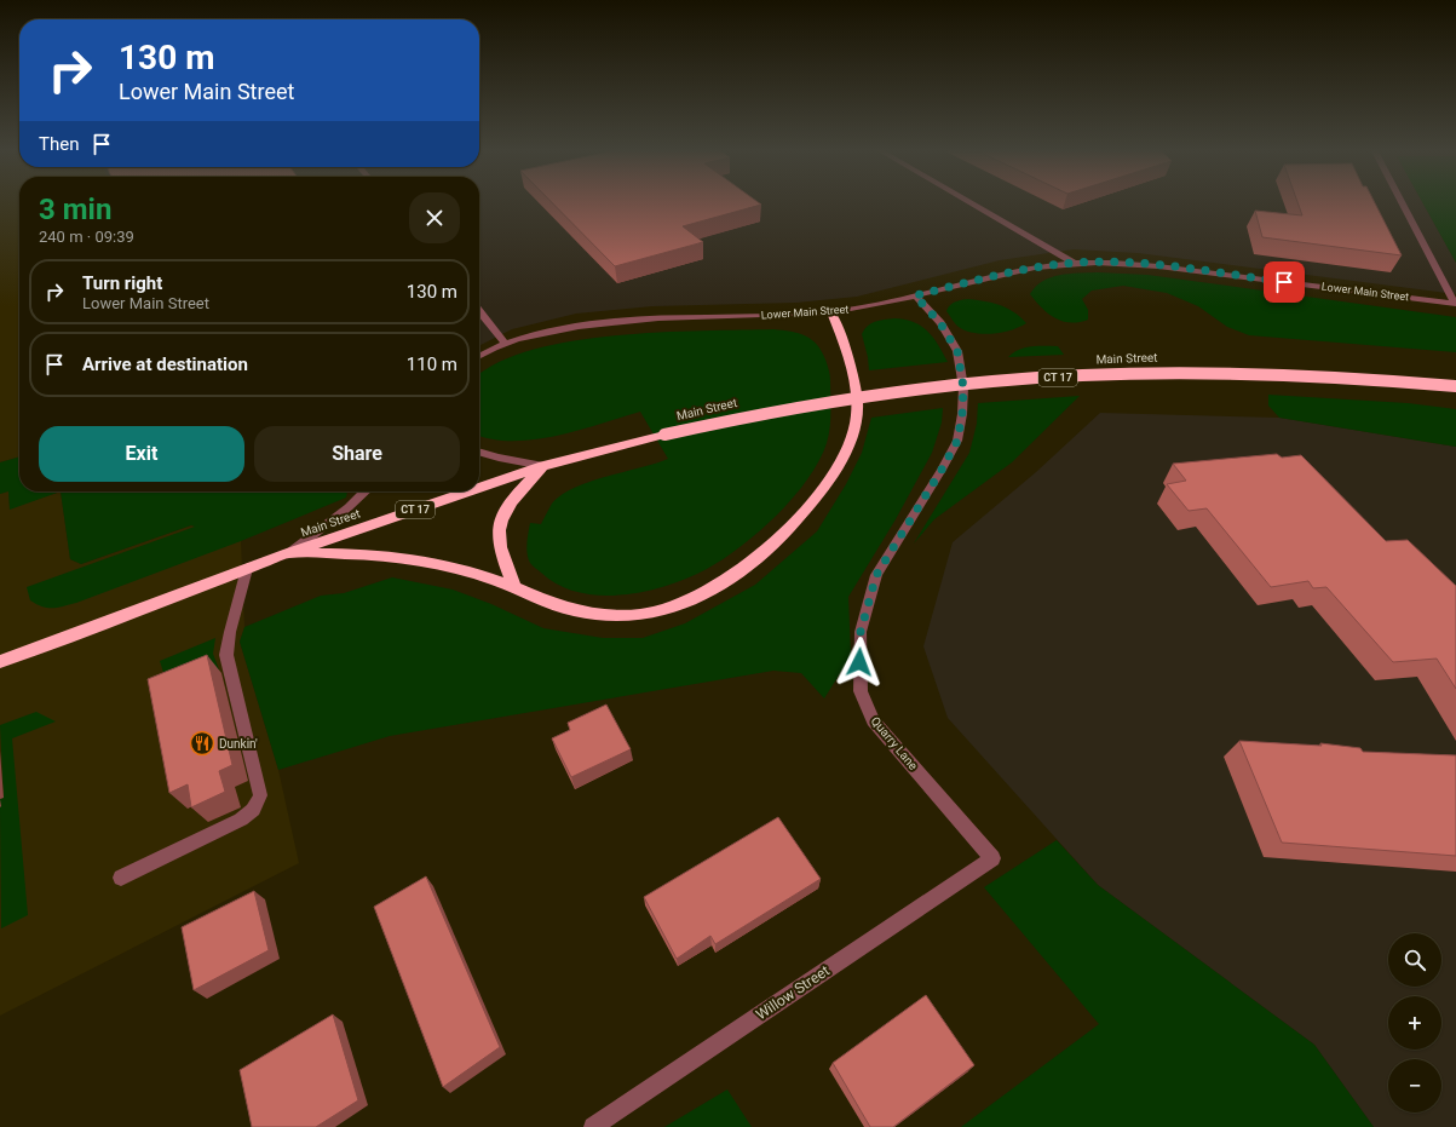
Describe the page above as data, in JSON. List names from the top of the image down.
{
  "streets": {
    "highway": ["Main Street", "CT 17"],
    "street": ["Lower Main Street", "Quarry Lane", "Willow Street"]
  },
  "crossings": [
    ["Lower Main Street", "Quarry Lane"],
    ["Quarry Lane", "Willow Street"]
  ],
  "places": {
    "restaurant": ["Dunkin'"]
  },
  "page": {
    "turn": ["130 m", "Lower Main Street"],
    "then": "Then",
    "heading": ["3 min", "240 m · 09:39"],
    "list": [
      {
        "name": "Turn right",
        "note": "Lower Main Street",
        "value": "130 m"
      },
      {
        "name": "Arrive at destination",
        "value": "110 m"
      }
    ],
    "buttons": ["Exit", "Share"],
    "map_buttons": ["+", "−"]
  }
}
